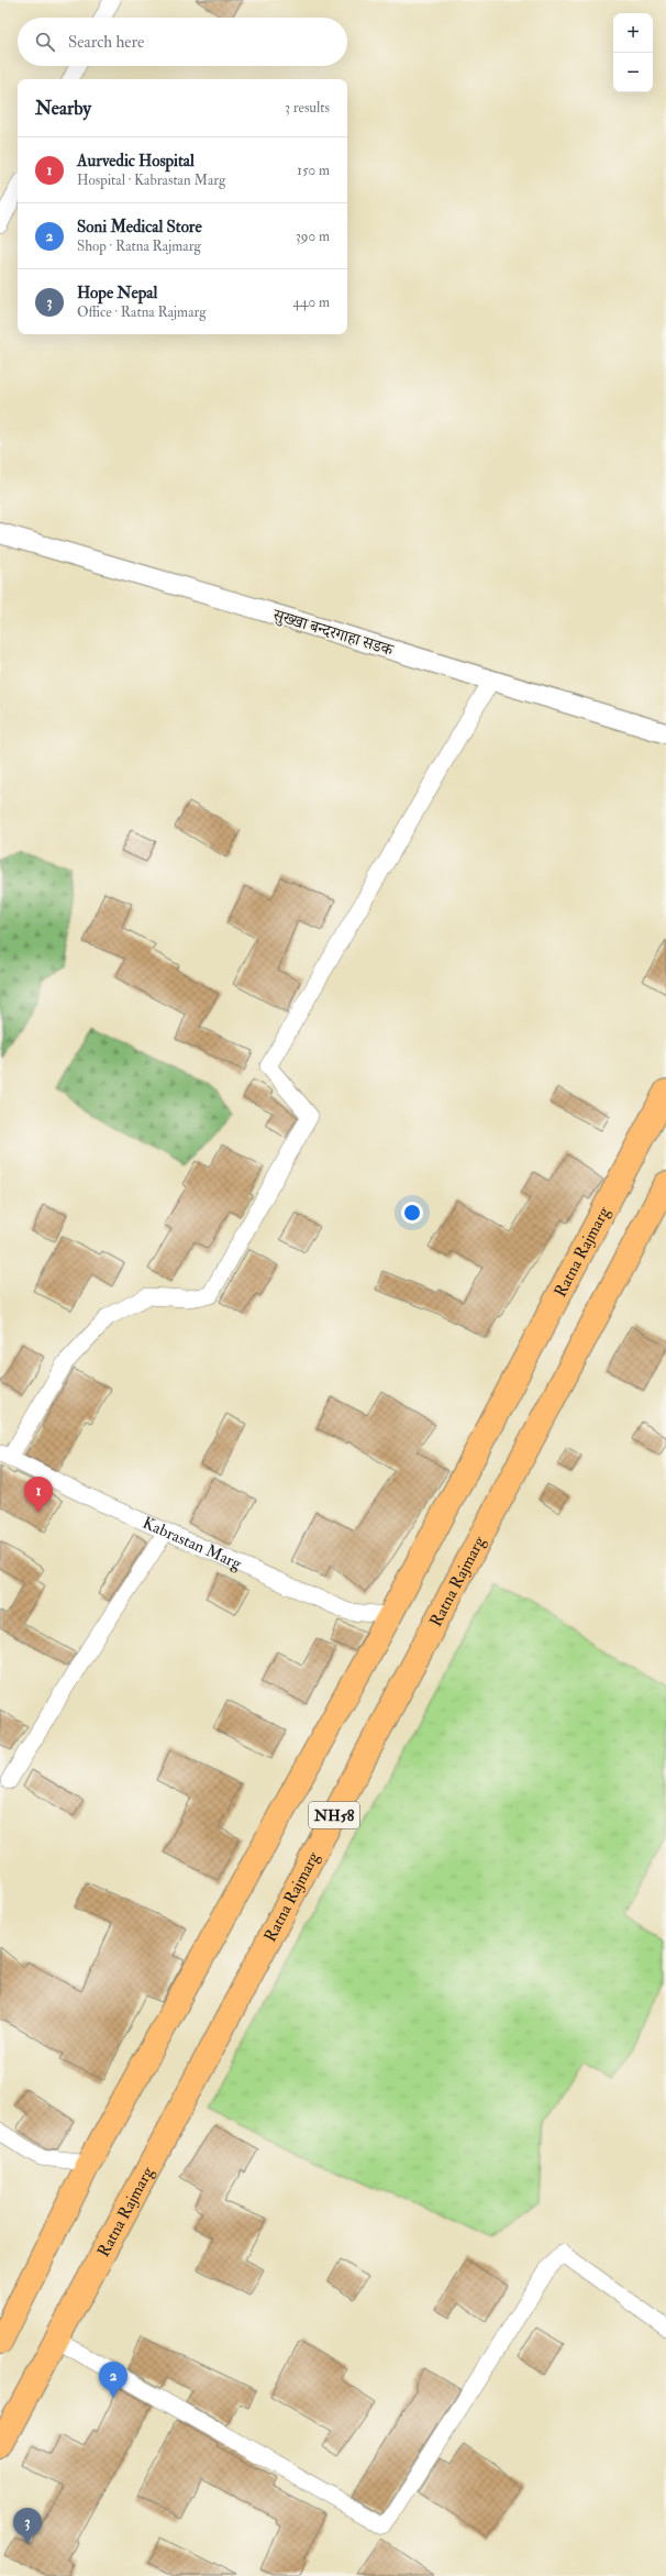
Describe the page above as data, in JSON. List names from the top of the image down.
{
  "streets": {
    "highway": ["Ratna Rajmarg", "NH58"],
    "street": ["सुख्खा बन्दरगाहा सडक", "Kabrastan Marg"]
  },
  "crossings": [
    ["Ratna Rajmarg", "Kabrastan Marg"]
  ],
  "page": {
    "map_buttons": ["+", "−"],
    "search": "Search here",
    "heading": ["Nearby", "3 results"],
    "list": [
      {
        "mark": "1",
        "name": "Aurvedic Hospital",
        "note": "Hospital · Kabrastan Marg",
        "value": "150 m"
      },
      {
        "mark": "2",
        "name": "Soni Medical Store",
        "note": "Shop · Ratna Rajmarg",
        "value": "390 m"
      },
      {
        "mark": "3",
        "name": "Hope Nepal",
        "note": "Office · Ratna Rajmarg",
        "value": "440 m"
      }
    ],
    "pins": ["1", "2", "3"]
  }
}
